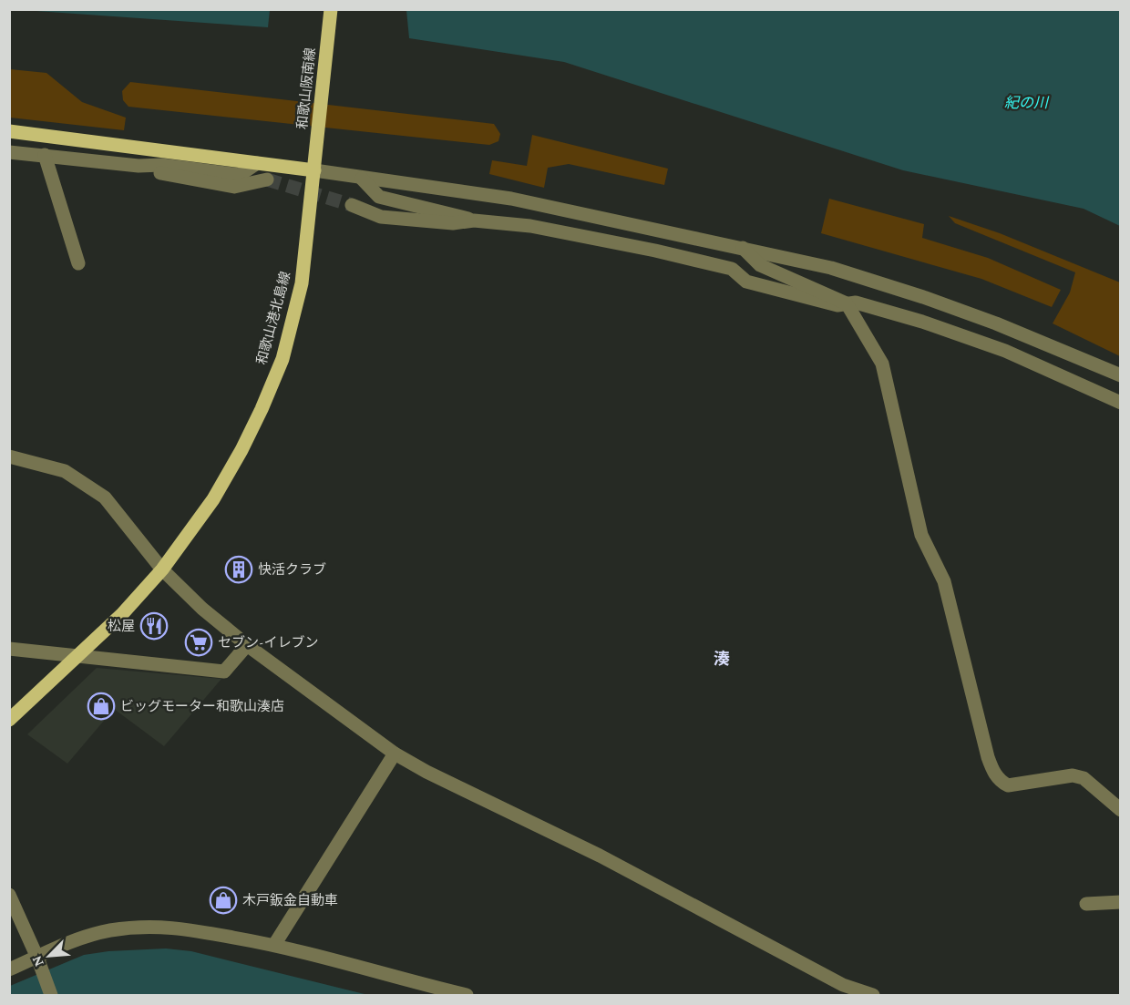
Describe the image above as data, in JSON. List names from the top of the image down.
{
  "streets": {
    "main road": ["和歌山阪南線", "和歌山港北島線"]
  },
  "crossings": [
    ["和歌山阪南線", "和歌山港北島線"]
  ],
  "districts": ["湊"],
  "water": ["紀の川"],
  "places": {
    "building": ["快活クラブ"],
    "restaurant": ["松屋"],
    "supermarket": ["セブン-イレブン"],
    "shop": ["ビッグモーター和歌山湊店", "木戸鈑金自動車"]
  },
  "north": "bottom left"
}
